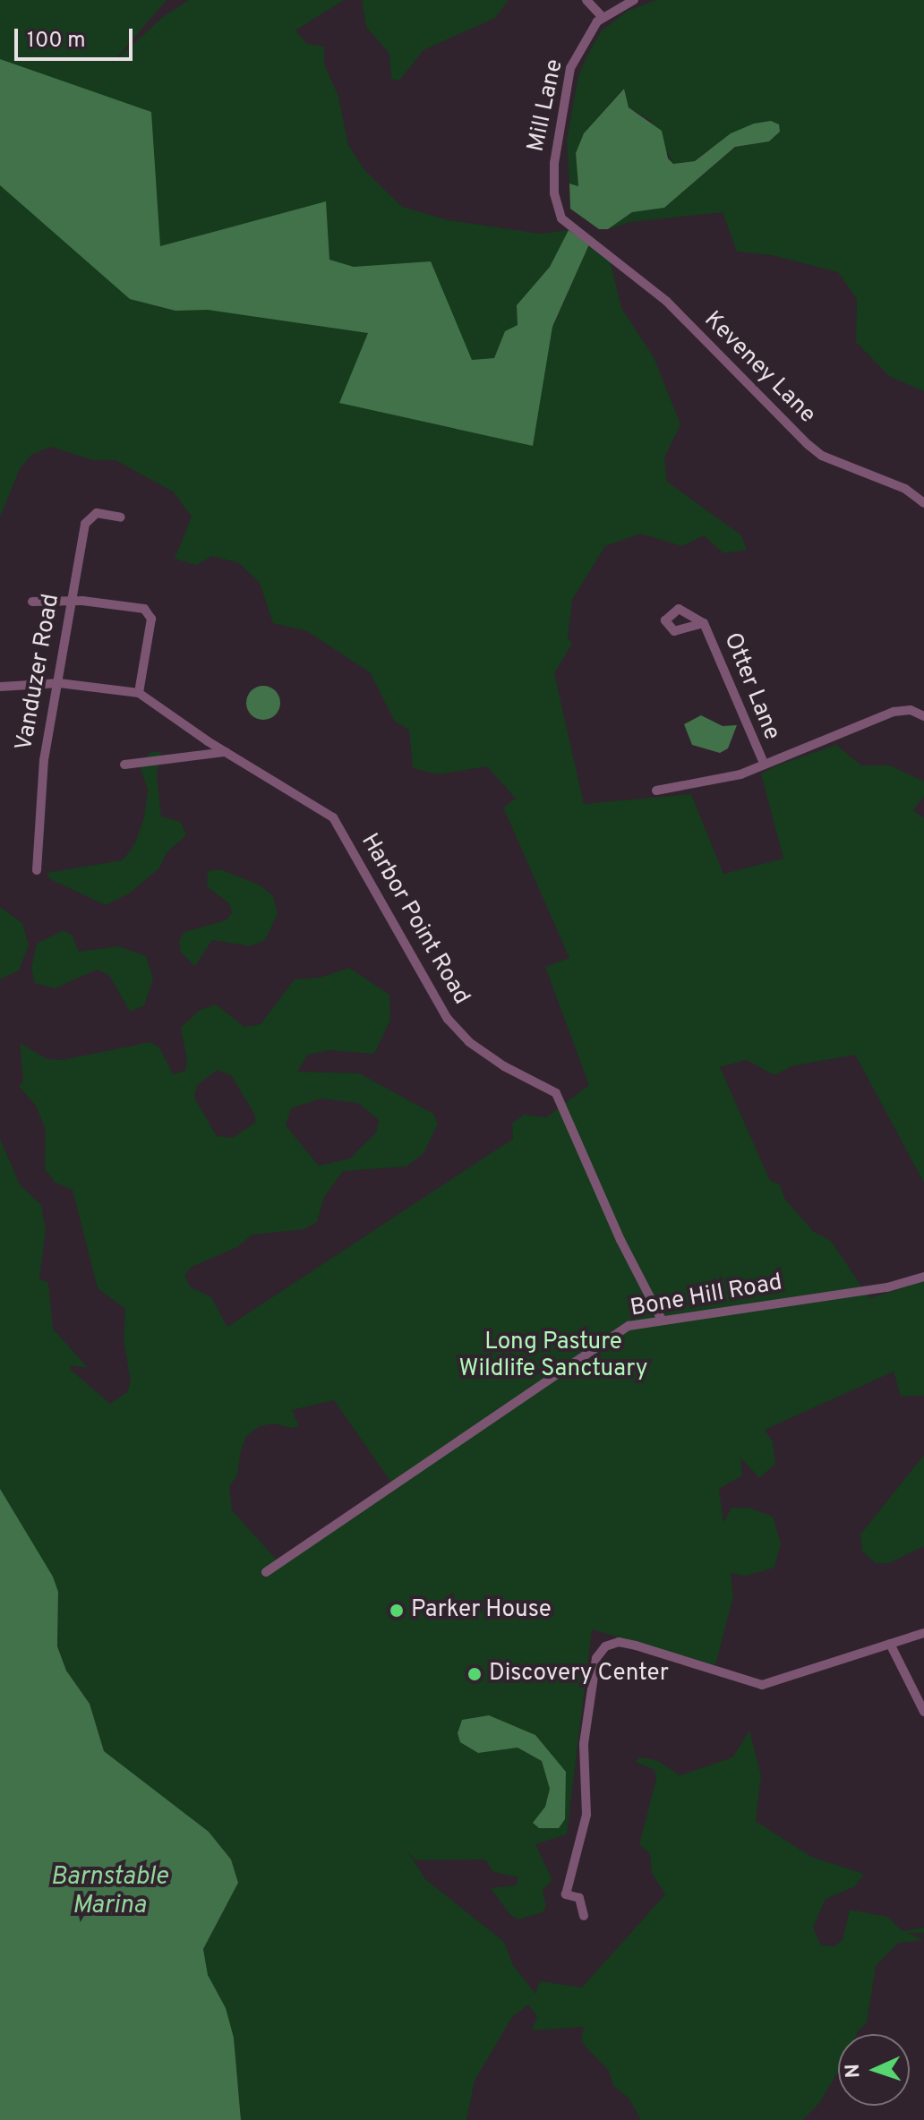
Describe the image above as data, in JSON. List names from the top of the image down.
{
  "streets": {
    "street": [
      "Mill Lane",
      "Keveney Lane",
      "Vanduzer Road",
      "Otter Lane",
      "Harbor Point Road",
      "Bone Hill Road"
    ]
  },
  "crossings": [
    ["Mill Lane", "Keveney Lane"],
    ["Harbor Point Road", "Bone Hill Road"]
  ],
  "water": ["Barnstable Marina"],
  "parks": ["Long Pasture Wildlife Sanctuary"],
  "places": ["Parker House", "Discovery Center"],
  "scale_bar": "100 m",
  "north": "left"
}
